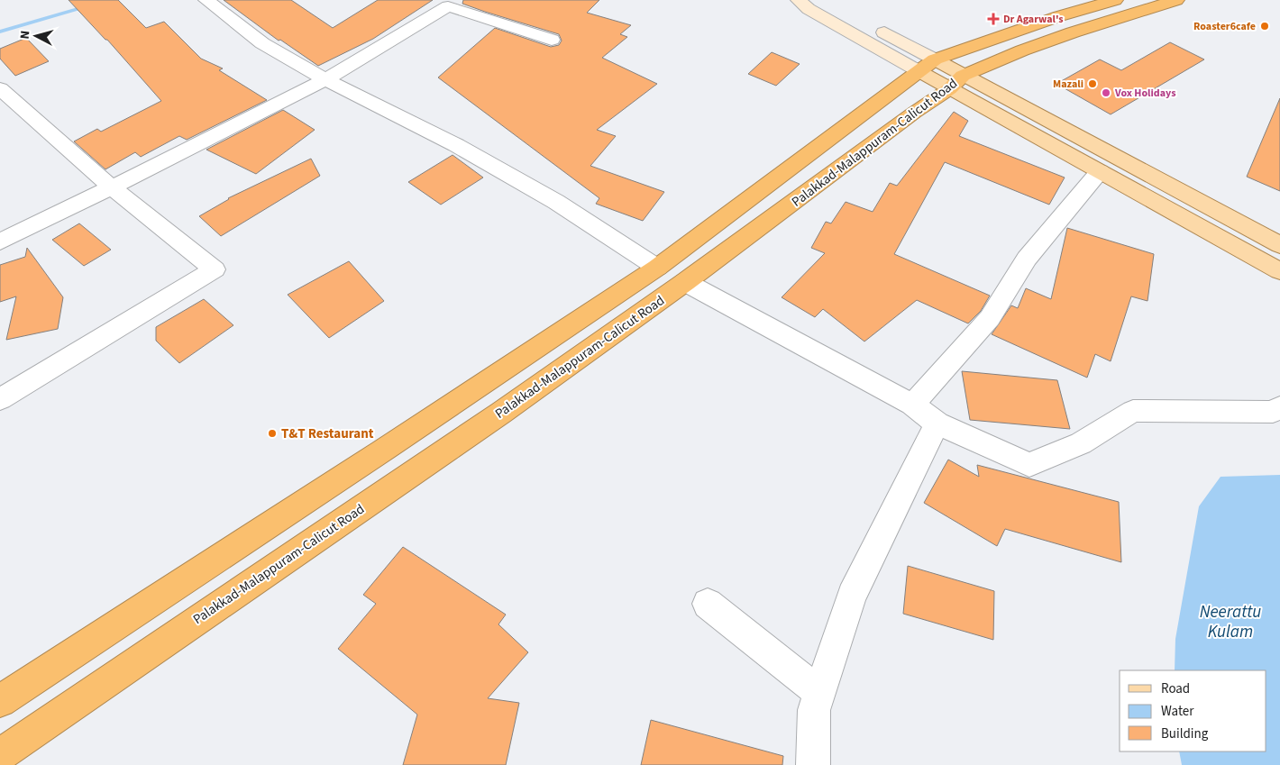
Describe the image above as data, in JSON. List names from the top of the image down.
{
  "streets": {
    "highway": ["Palakkad-Malappuram-Calicut Road"]
  },
  "water": ["Neerattu Kulam"],
  "places": {
    "health": ["Dr Agarwal's"],
    "other": [
      "Roaster6cafe",
      "Mazali",
      "Vox Holidays",
      "T&T Restaurant"
    ]
  },
  "legend": ["Road", "Water", "Building"],
  "north": "left"
}
